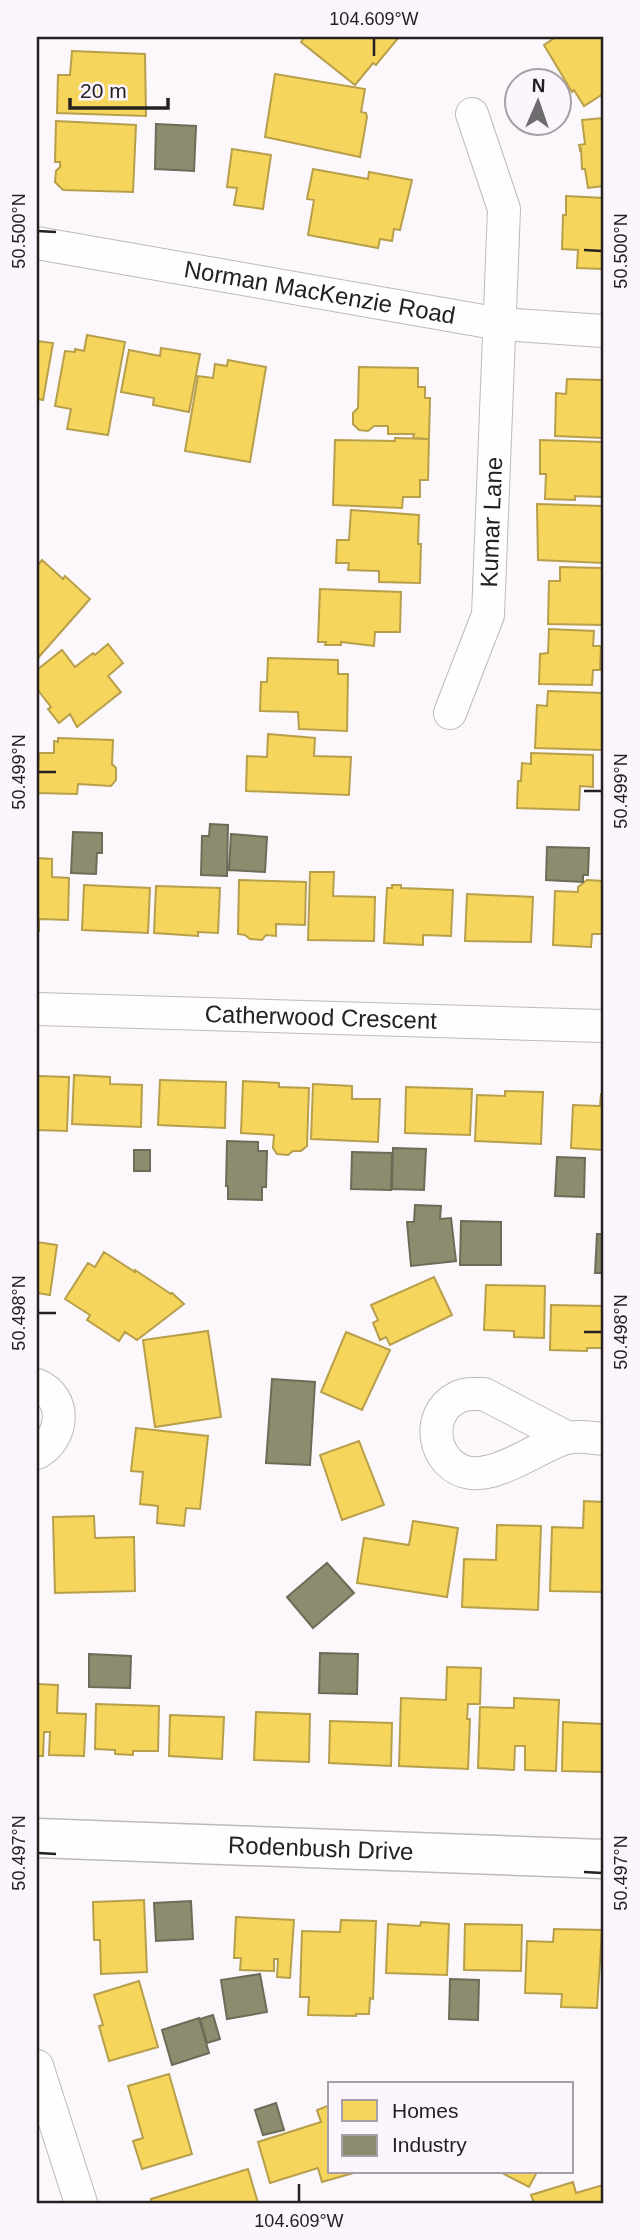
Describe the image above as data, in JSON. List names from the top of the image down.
{
  "streets": {
    "street": [
      "Norman MacKenzie Road",
      "Kumar Lane",
      "Catherwood Crescent",
      "Rodenbush Drive"
    ]
  },
  "crossings": [
    ["Norman MacKenzie Road", "Kumar Lane"]
  ],
  "legend": ["Homes", "Industry"],
  "scale_bar": "20 m",
  "north": "top",
  "coordinates": [
    "104.609°W",
    "50.500°N",
    "50.499°N",
    "50.498°N",
    "50.497°N"
  ]
}
